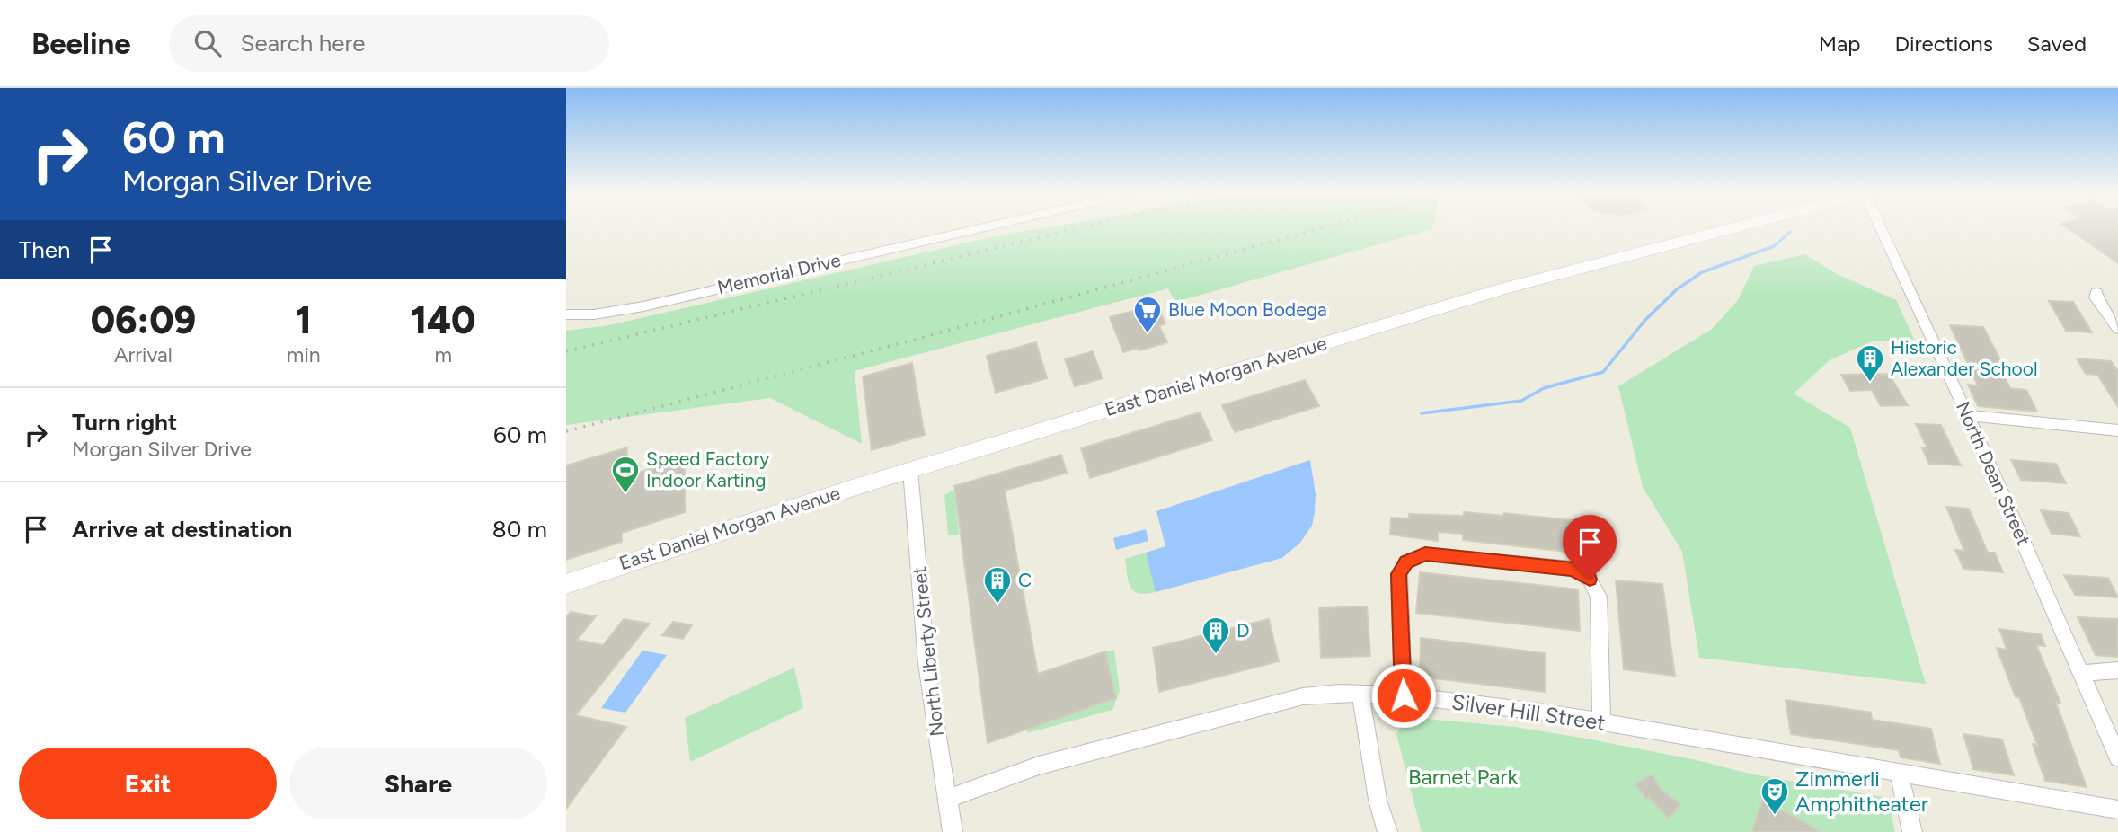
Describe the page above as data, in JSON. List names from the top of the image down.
{
  "streets": {
    "main road": ["East Daniel Morgan Avenue"],
    "street": [
      "Memorial Drive",
      "North Dean Street",
      "North Liberty Street",
      "Silver Hill Street"
    ]
  },
  "crossings": [
    ["East Daniel Morgan Avenue", "North Liberty Street"],
    ["North Liberty Street", "Silver Hill Street"]
  ],
  "parks": ["Barnet Park"],
  "places": {
    "supermarket": ["Blue Moon Bodega"],
    "building": ["Historic Alexander School", "C", "D"],
    "sports": ["Speed Factory Indoor Karting"],
    "theatre": ["Zimmerli Amphitheater"]
  },
  "page": {
    "header": "Beeline",
    "search": "Search here",
    "nav": ["Map", "Directions", "Saved"],
    "turn": ["60 m", "Morgan Silver Drive"],
    "then": "Then",
    "eta": [
      "06:09",
      "Arrival",
      "1",
      "min",
      "140",
      "m"
    ],
    "list": [
      {
        "name": "Turn right",
        "note": "Morgan Silver Drive",
        "value": "60 m"
      },
      {
        "name": "Arrive at destination",
        "value": "80 m"
      }
    ],
    "buttons": ["Exit", "Share"]
  }
}
